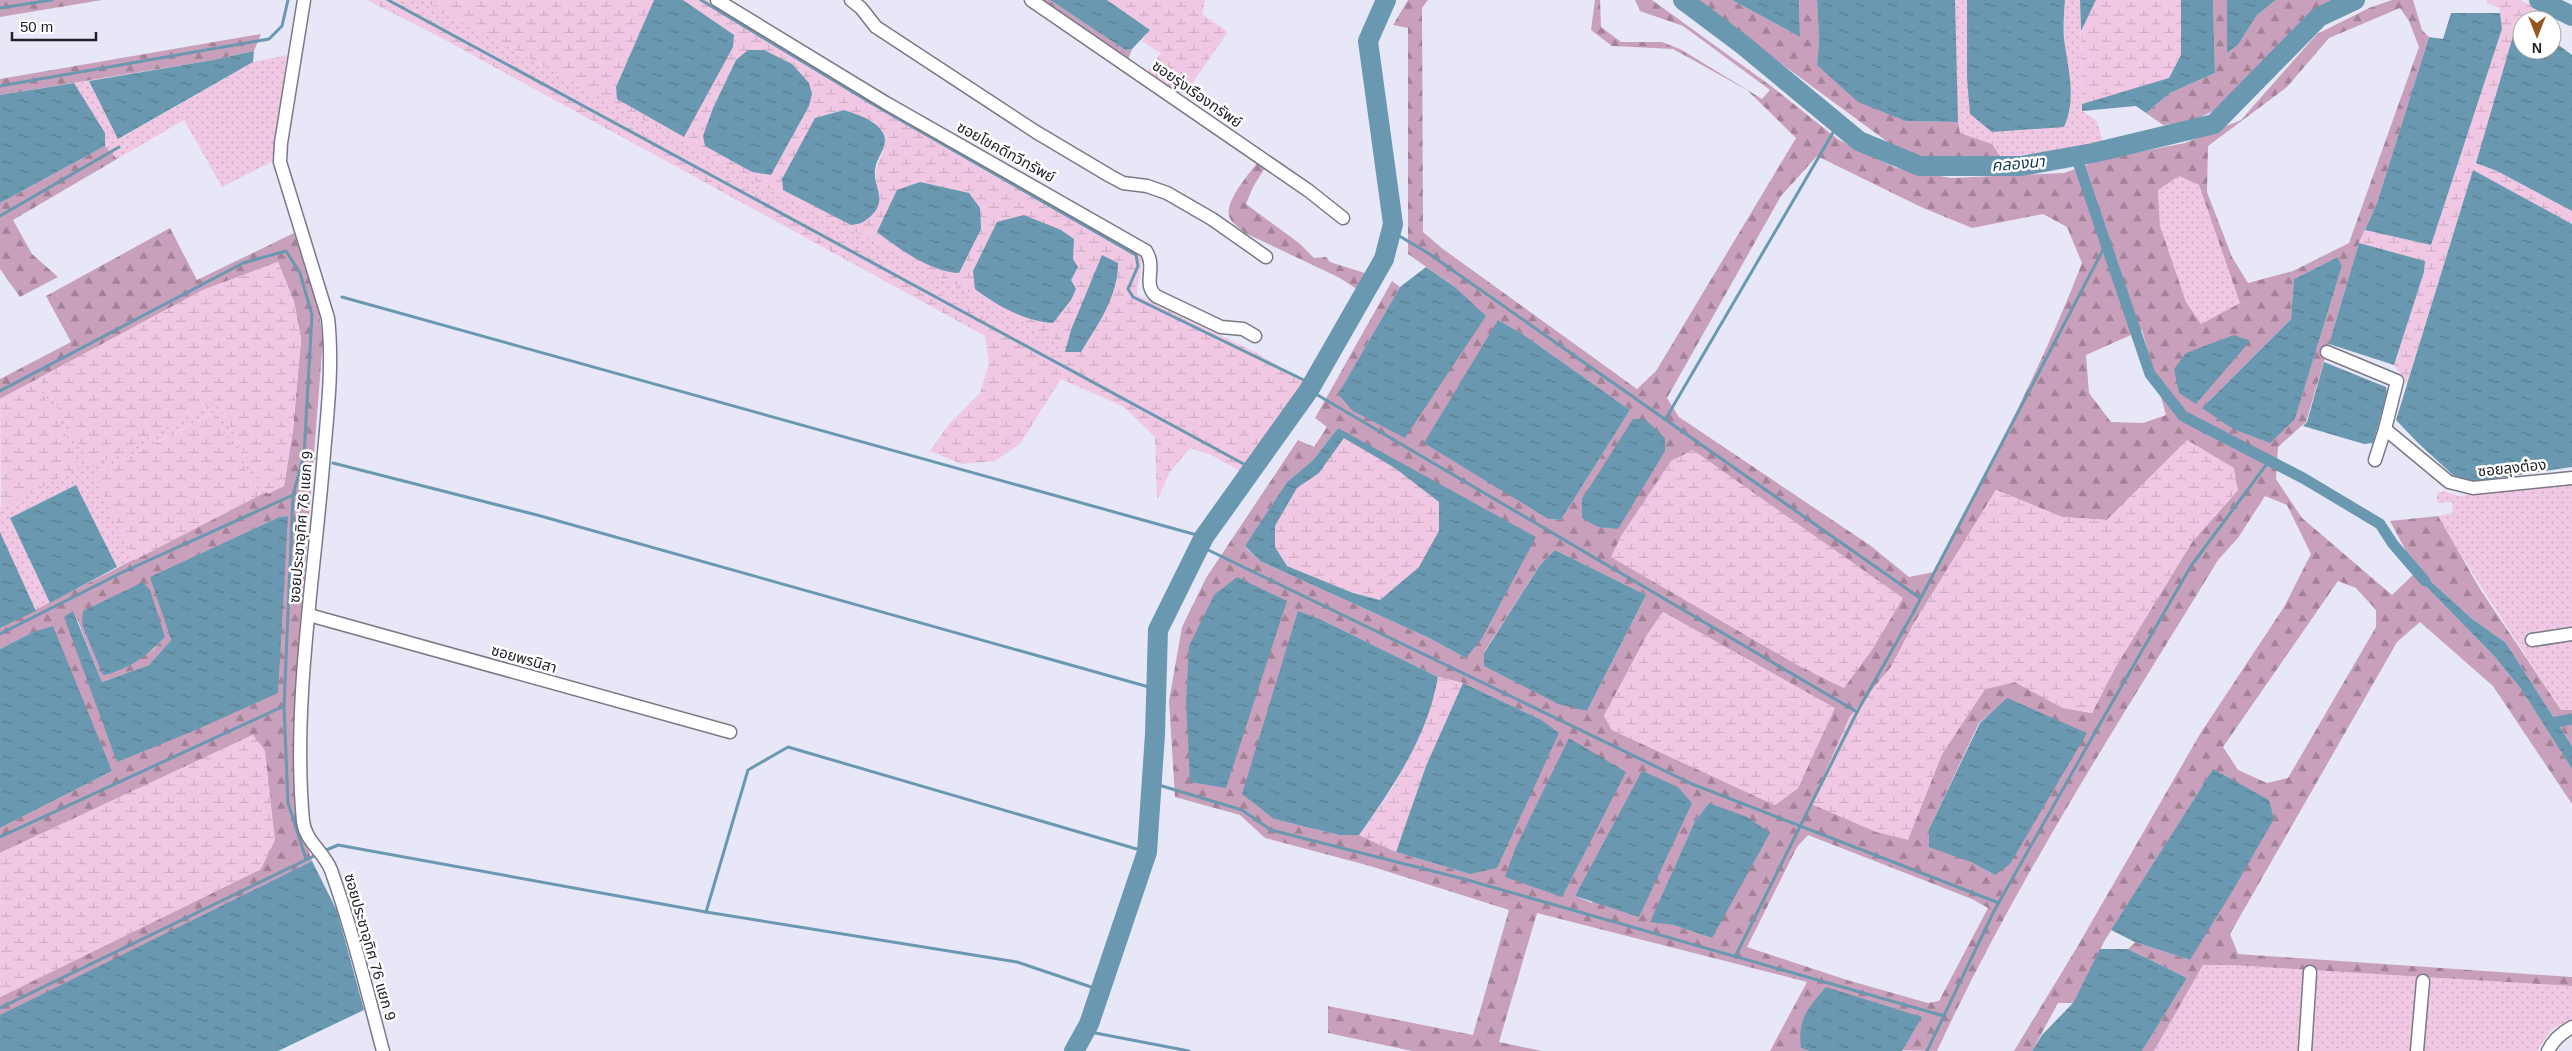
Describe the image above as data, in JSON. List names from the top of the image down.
{
  "streets": {
    "street": [
      "ซอยรุ่งเรืองทรัพย์",
      "ซอยโชคดีทวีทรัพย์",
      "ซอยลุงต๋อง",
      "ซอยประชาอุทิศ 76 แยก 9",
      "ซอยพรนิสา"
    ]
  },
  "crossings": [
    ["ซอยประชาอุทิศ 76 แยก 9", "ซอยพรนิสา"]
  ],
  "water": ["คลองนา"],
  "scale_bar": "50 m",
  "north": "bottom"
}
